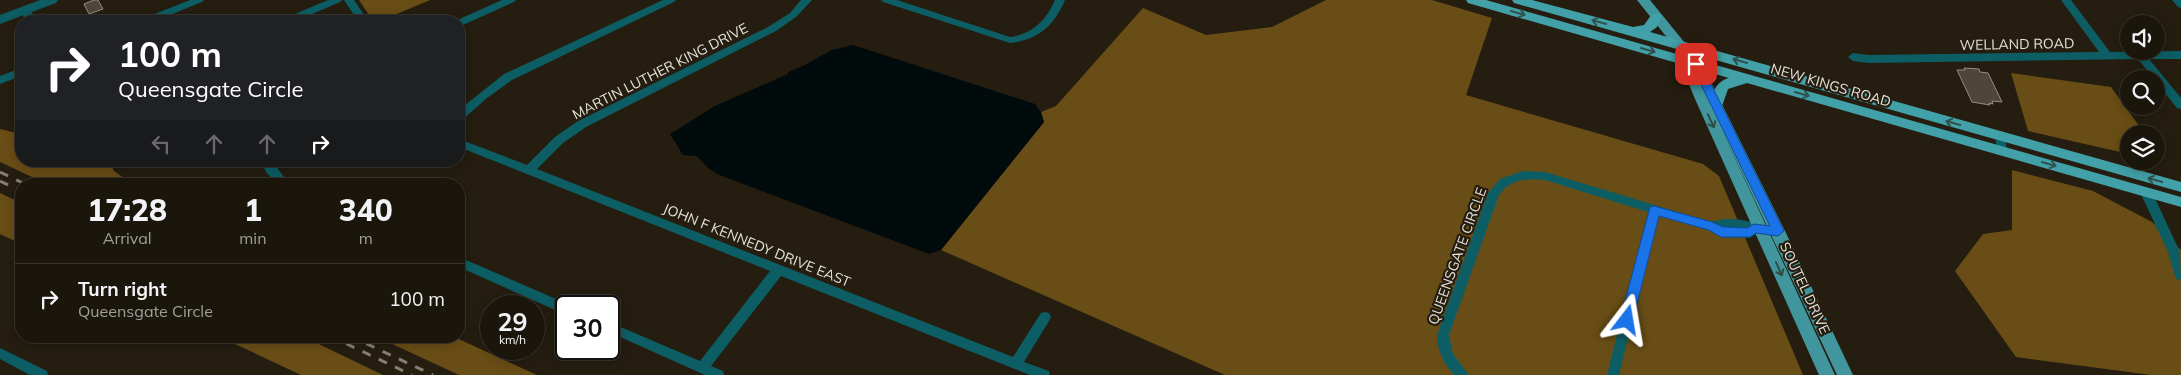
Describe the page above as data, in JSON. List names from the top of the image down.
{
  "streets": {
    "highway": ["NEW KINGS ROAD"],
    "main road": ["SOUTEL DRIVE"],
    "street": [
      "WELLAND ROAD",
      "MARTIN LUTHER KING DRIVE",
      "JOHN F KENNEDY DRIVE EAST",
      "QUEENSGATE CIRCLE"
    ]
  },
  "crossings": [
    ["MARTIN LUTHER KING DRIVE", "JOHN F KENNEDY DRIVE EAST"],
    ["NEW KINGS ROAD", "SOUTEL DRIVE"],
    ["QUEENSGATE CIRCLE", "SOUTEL DRIVE"]
  ],
  "page": {
    "turn": ["100 m", "Queensgate Circle"],
    "eta": [
      "17:28",
      "Arrival",
      "1",
      "min",
      "340",
      "m"
    ],
    "list": [
      {
        "name": "Turn right",
        "note": "Queensgate Circle",
        "value": "100 m"
      }
    ],
    "speed": "29 km/h",
    "limit": "30"
  }
}
